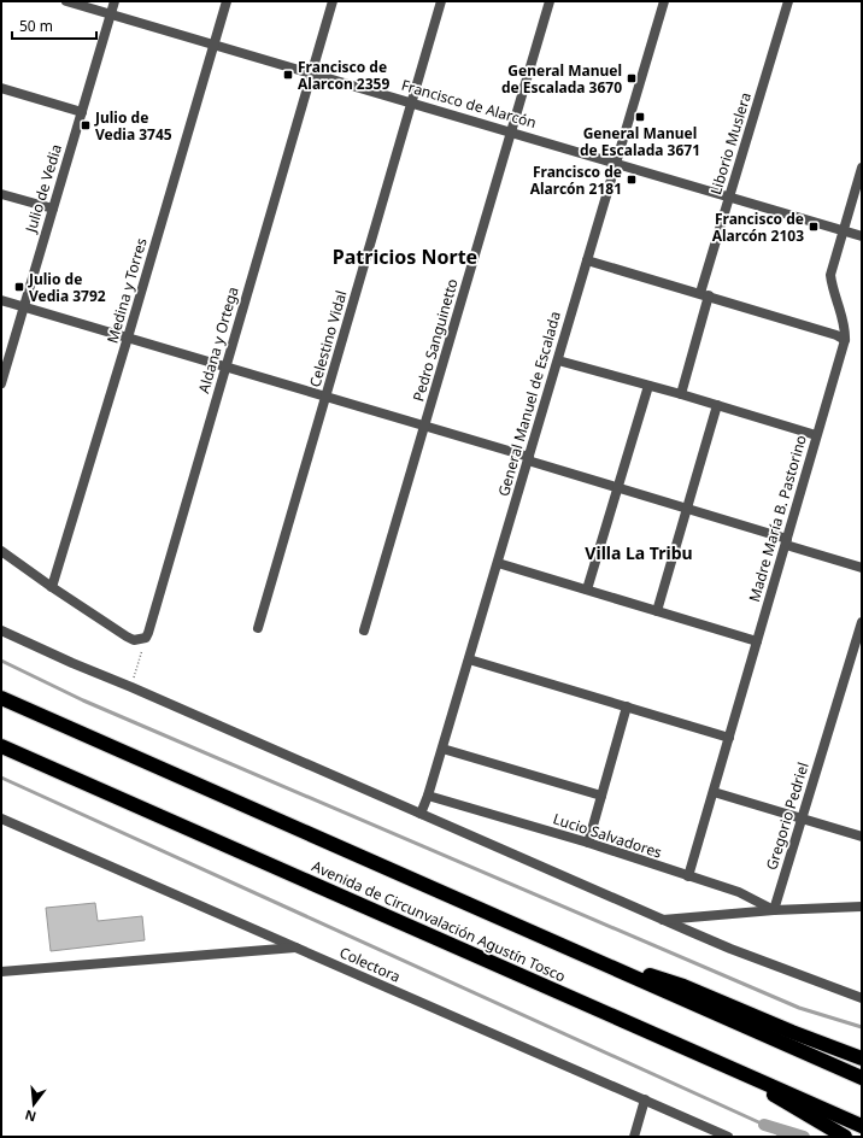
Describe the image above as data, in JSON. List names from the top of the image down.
{
  "streets": {
    "highway": ["Avenida de Circunvalación Agustín Tosco"],
    "street": [
      "Francisco de Alarcón",
      "Liborio Muslera",
      "Julio de Vedia",
      "Medina y Torres",
      "Celestino Vidal",
      "Aldana y Ortega",
      "Pedro Sanguinetto",
      "General Manuel de Escalada",
      "Madre María B. Pastorino",
      "Gregorio Pedriel",
      "Lucio Salvadores",
      "Colectora"
    ]
  },
  "crossings": [
    ["Francisco de Alarcón", "Liborio Muslera"],
    ["Francisco de Alarcón", "Julio de Vedia"],
    ["Francisco de Alarcón", "Medina y Torres"],
    ["Francisco de Alarcón", "Celestino Vidal"],
    ["Francisco de Alarcón", "Aldana y Ortega"],
    ["Francisco de Alarcón", "Pedro Sanguinetto"],
    ["Francisco de Alarcón", "General Manuel de Escalada"],
    ["Francisco de Alarcón", "Madre María B. Pastorino"],
    ["General Manuel de Escalada", "Lucio Salvadores"],
    ["Madre María B. Pastorino", "Lucio Salvadores"],
    ["Gregorio Pedriel", "Lucio Salvadores"]
  ],
  "districts": ["Patricios Norte", "Villa La Tribu"],
  "places": {
    "transit": [
      "Francisco de Alarcon 2359",
      "General Manuel de Escalada 3670",
      "General Manuel de Escalada 3671",
      "Julio de Vedia 3745",
      "Francisco de Alarcón 2181",
      "Francisco de Alarcón 2103",
      "Julio de Vedia 3792"
    ]
  },
  "scale_bar": "50 m",
  "north": "bottom"
}
